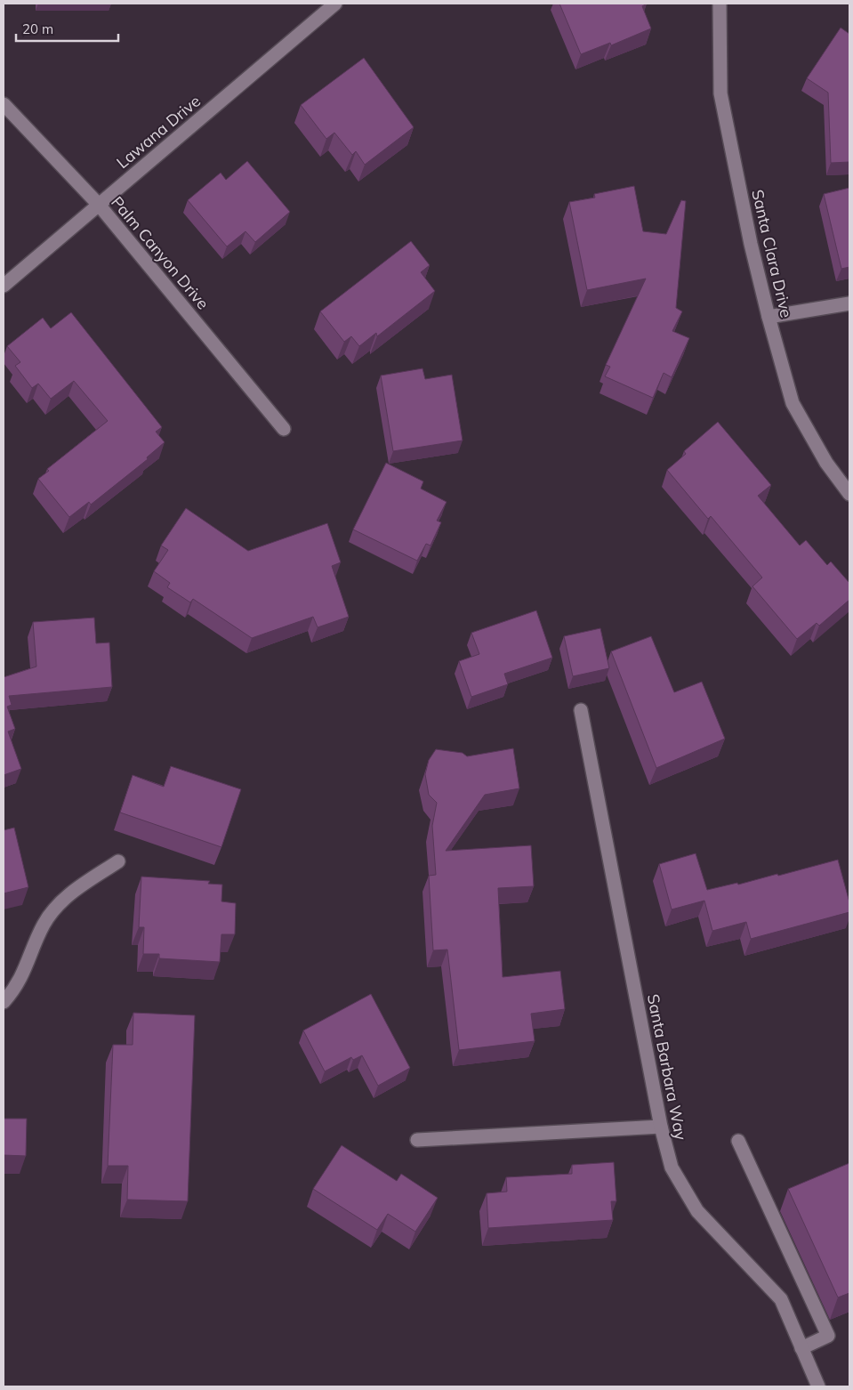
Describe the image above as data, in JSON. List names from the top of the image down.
{
  "streets": {
    "street": [
      "Lawana Drive",
      "Palm Canyon Drive",
      "Santa Clara Drive",
      "Santa Barbara Way"
    ]
  },
  "crossings": [
    ["Lawana Drive", "Palm Canyon Drive"]
  ],
  "scale_bar": "20 m"
}
